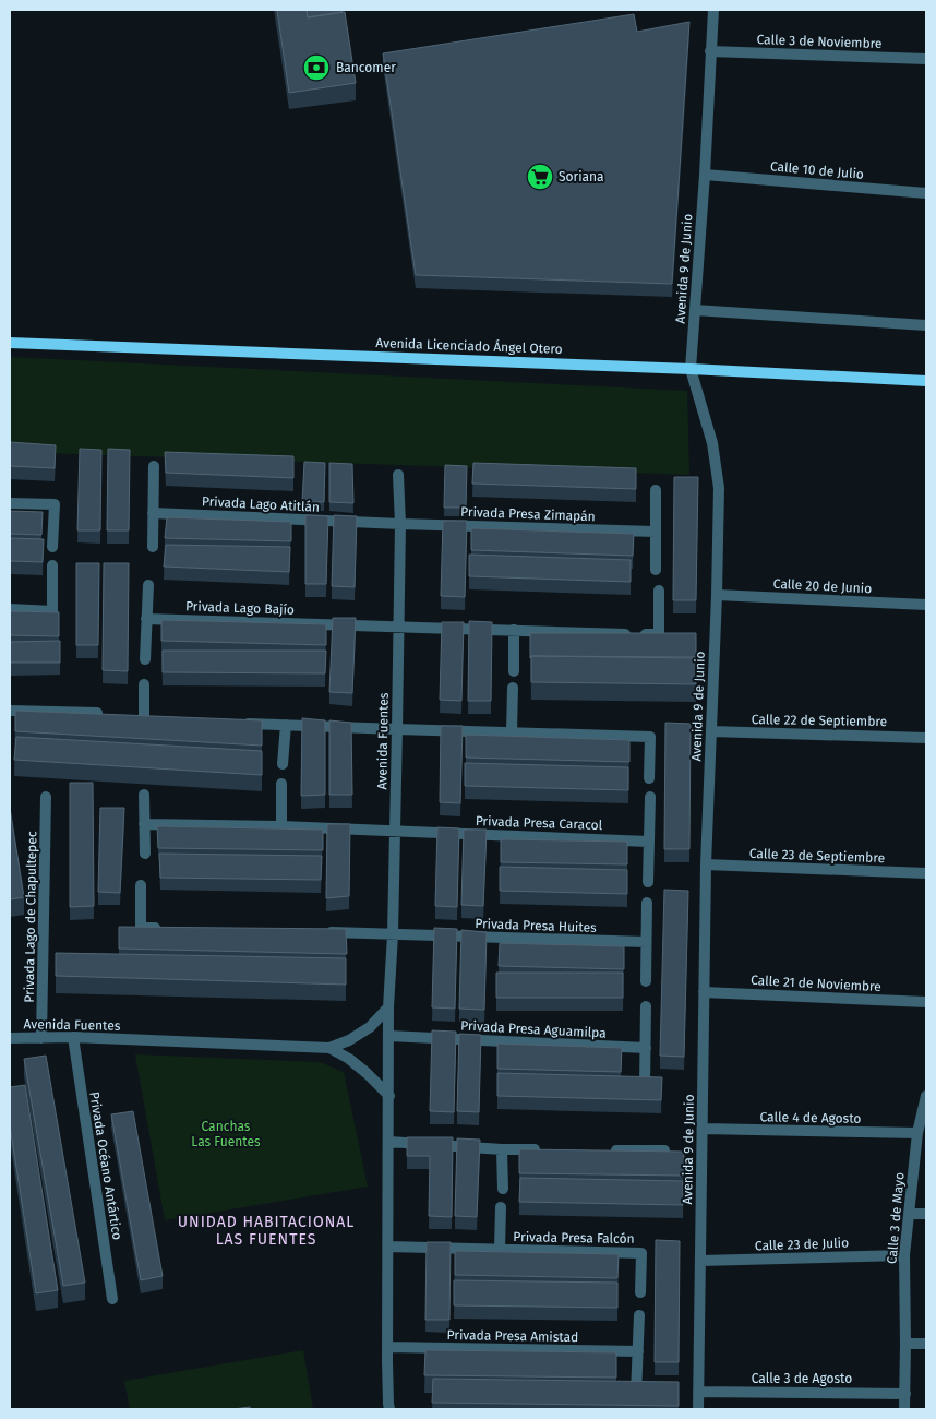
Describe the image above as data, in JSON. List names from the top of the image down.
{
  "streets": {
    "main road": ["Avenida Licenciado Ángel Otero"],
    "street": [
      "Calle 3 de Noviembre",
      "Calle 10 de Julio",
      "Avenida 9 de Junio",
      "Privada Lago Atitlán",
      "Privada Presa Zimapán",
      "Calle 20 de Junio",
      "Privada Lago Bajío",
      "Calle 22 de Septiembre",
      "Avenida Fuentes",
      "Privada Presa Caracol",
      "Calle 23 de Septiembre",
      "Privada Lago de Chapultepec",
      "Privada Presa Huites",
      "Calle 21 de Noviembre",
      "Privada Presa Aguamilpa",
      "Calle 4 de Agosto",
      "Privada Océano Antártico",
      "Calle 3 de Mayo",
      "Privada Presa Falcón",
      "Calle 23 de Julio",
      "Privada Presa Amistad",
      "Calle 3 de Agosto"
    ]
  },
  "crossings": [
    ["Calle 3 de Noviembre", "Avenida 9 de Junio"],
    ["Calle 10 de Julio", "Avenida 9 de Junio"],
    ["Avenida 9 de Junio", "Avenida Licenciado Ángel Otero"],
    ["Avenida 9 de Junio", "Calle 20 de Junio"],
    ["Avenida 9 de Junio", "Calle 22 de Septiembre"],
    ["Avenida 9 de Junio", "Calle 23 de Septiembre"],
    ["Avenida 9 de Junio", "Calle 21 de Noviembre"],
    ["Avenida 9 de Junio", "Calle 4 de Agosto"],
    ["Avenida 9 de Junio", "Calle 23 de Julio"],
    ["Avenida 9 de Junio", "Calle 3 de Agosto"],
    ["Privada Lago Atitlán", "Privada Presa Zimapán"],
    ["Privada Lago Atitlán", "Avenida Fuentes"],
    ["Privada Presa Zimapán", "Avenida Fuentes"],
    ["Privada Lago Bajío", "Avenida Fuentes"],
    ["Avenida Fuentes", "Privada Presa Caracol"],
    ["Avenida Fuentes", "Privada Lago de Chapultepec"],
    ["Avenida Fuentes", "Privada Presa Huites"],
    ["Avenida Fuentes", "Privada Presa Aguamilpa"],
    ["Avenida Fuentes", "Privada Océano Antártico"],
    ["Avenida Fuentes", "Privada Presa Falcón"],
    ["Avenida Fuentes", "Privada Presa Amistad"],
    ["Calle 4 de Agosto", "Calle 3 de Mayo"],
    ["Calle 3 de Mayo", "Calle 23 de Julio"],
    ["Calle 3 de Mayo", "Calle 3 de Agosto"]
  ],
  "districts": ["UNIDAD HABITACIONAL LAS FUENTES"],
  "parks": ["Canchas Las Fuentes"],
  "places": {
    "bank": ["Bancomer"],
    "supermarket": ["Soriana"]
  }
}
